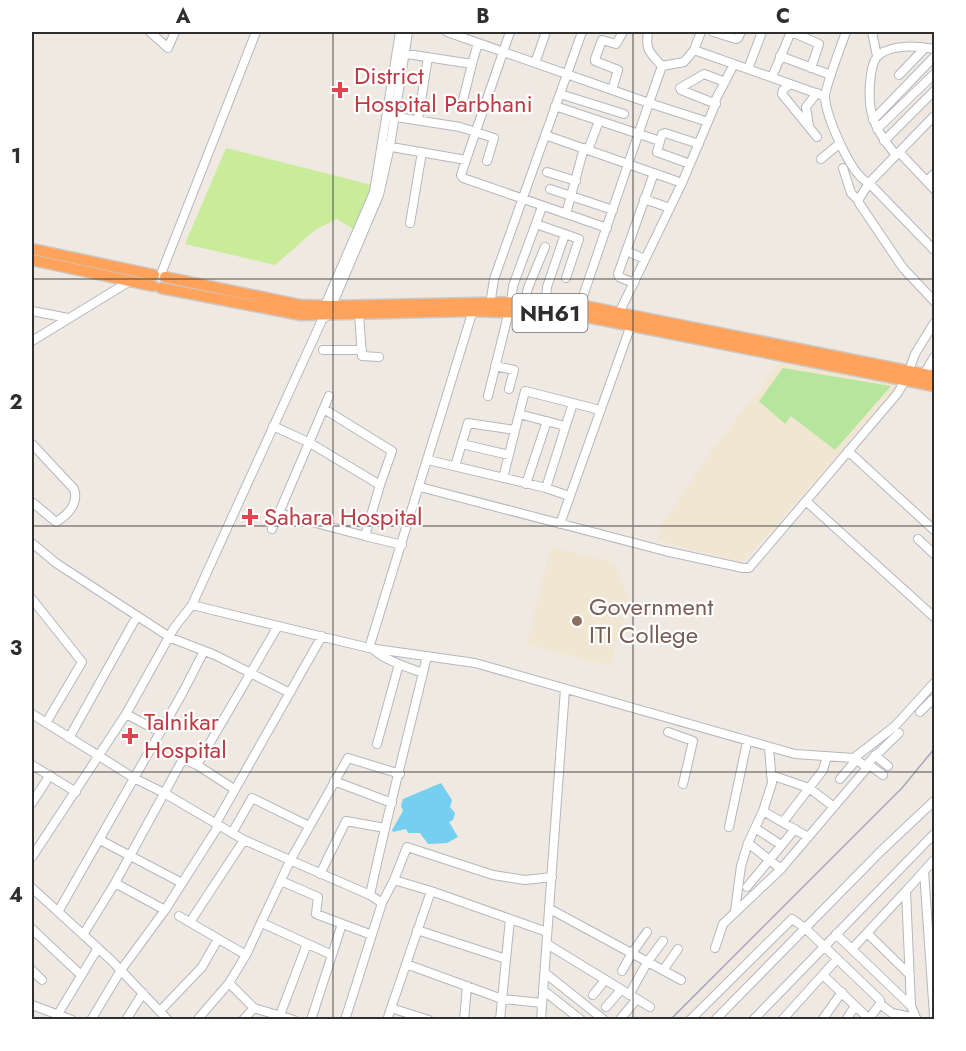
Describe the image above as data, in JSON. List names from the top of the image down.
{
  "streets": {
    "highway": ["NH61"]
  },
  "places": {
    "health": ["District Hospital Parbhani", "Sahara Hospital", "Talnikar Hospital"],
    "other": ["Government ITI College"]
  },
  "grid": {
    "columns": ["A", "B", "C"],
    "rows": [
      "1",
      "2",
      "3",
      "4"
    ]
  }
}
